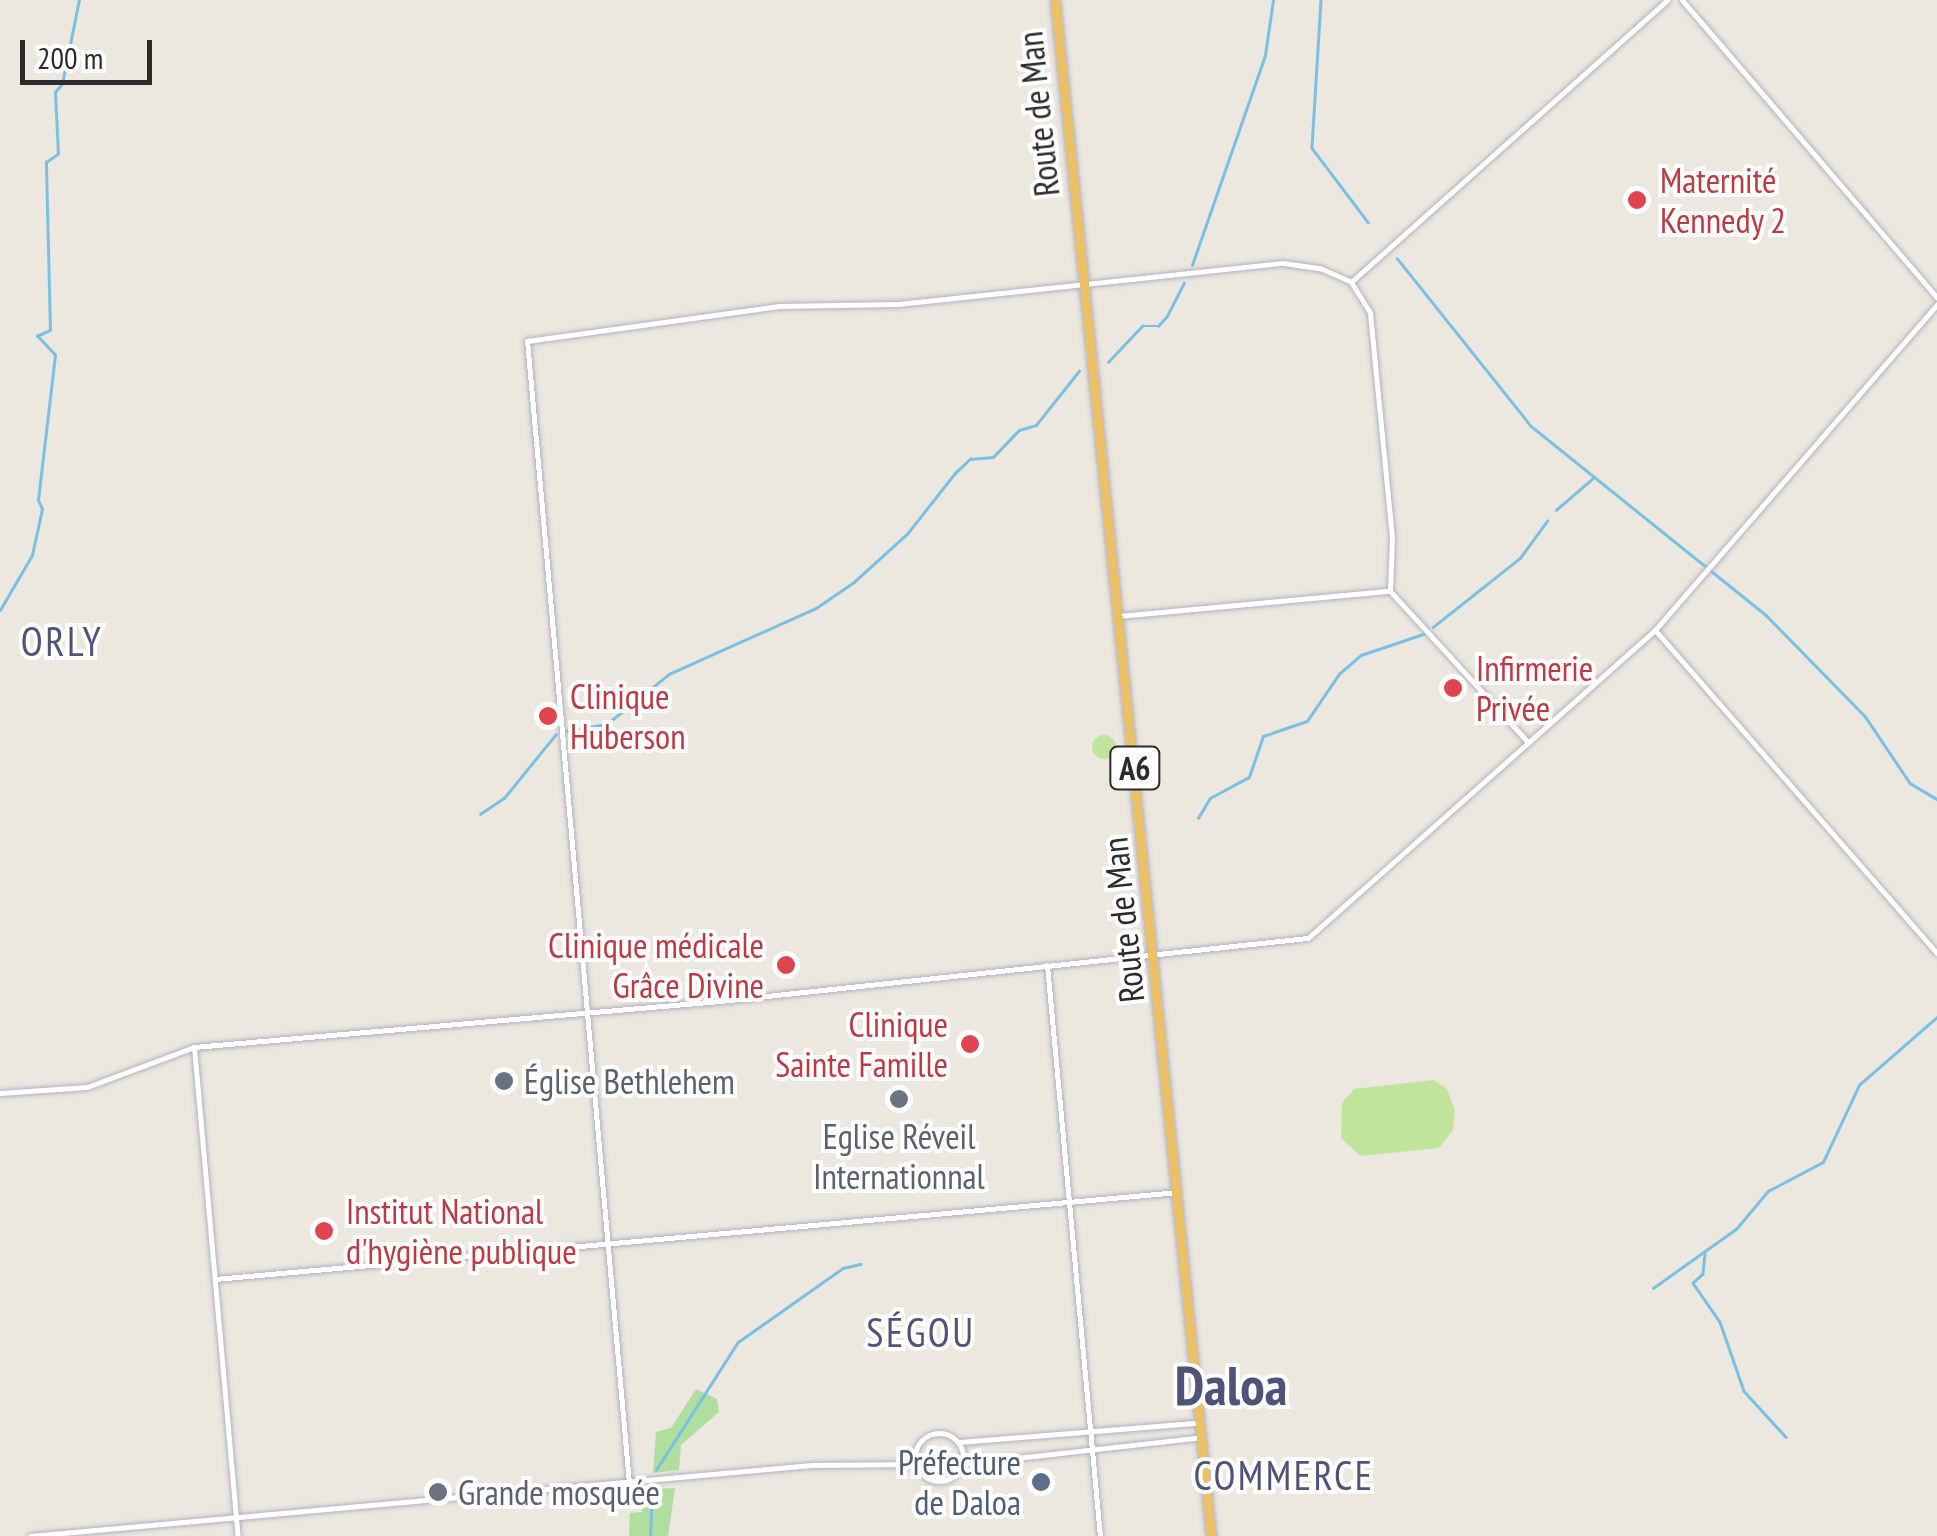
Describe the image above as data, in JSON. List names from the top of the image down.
{
  "streets": {
    "highway": ["Route de Man", "A6"]
  },
  "districts": [
    "ORLY",
    "SÉGOU",
    "Daloa",
    "COMMERCE"
  ],
  "places": [
    "Maternité Kennedy 2",
    "Infirmerie Privée",
    "Clinique Huberson",
    "Clinique médicale Grâce Divine",
    "Clinique Sainte Famille",
    "Église Bethlehem",
    "Eglise Réveil Internationnal",
    "Institut National d'hygiène publique",
    "Préfecture de Daloa",
    "Grande mosquée"
  ],
  "scale_bar": "200 m"
}
